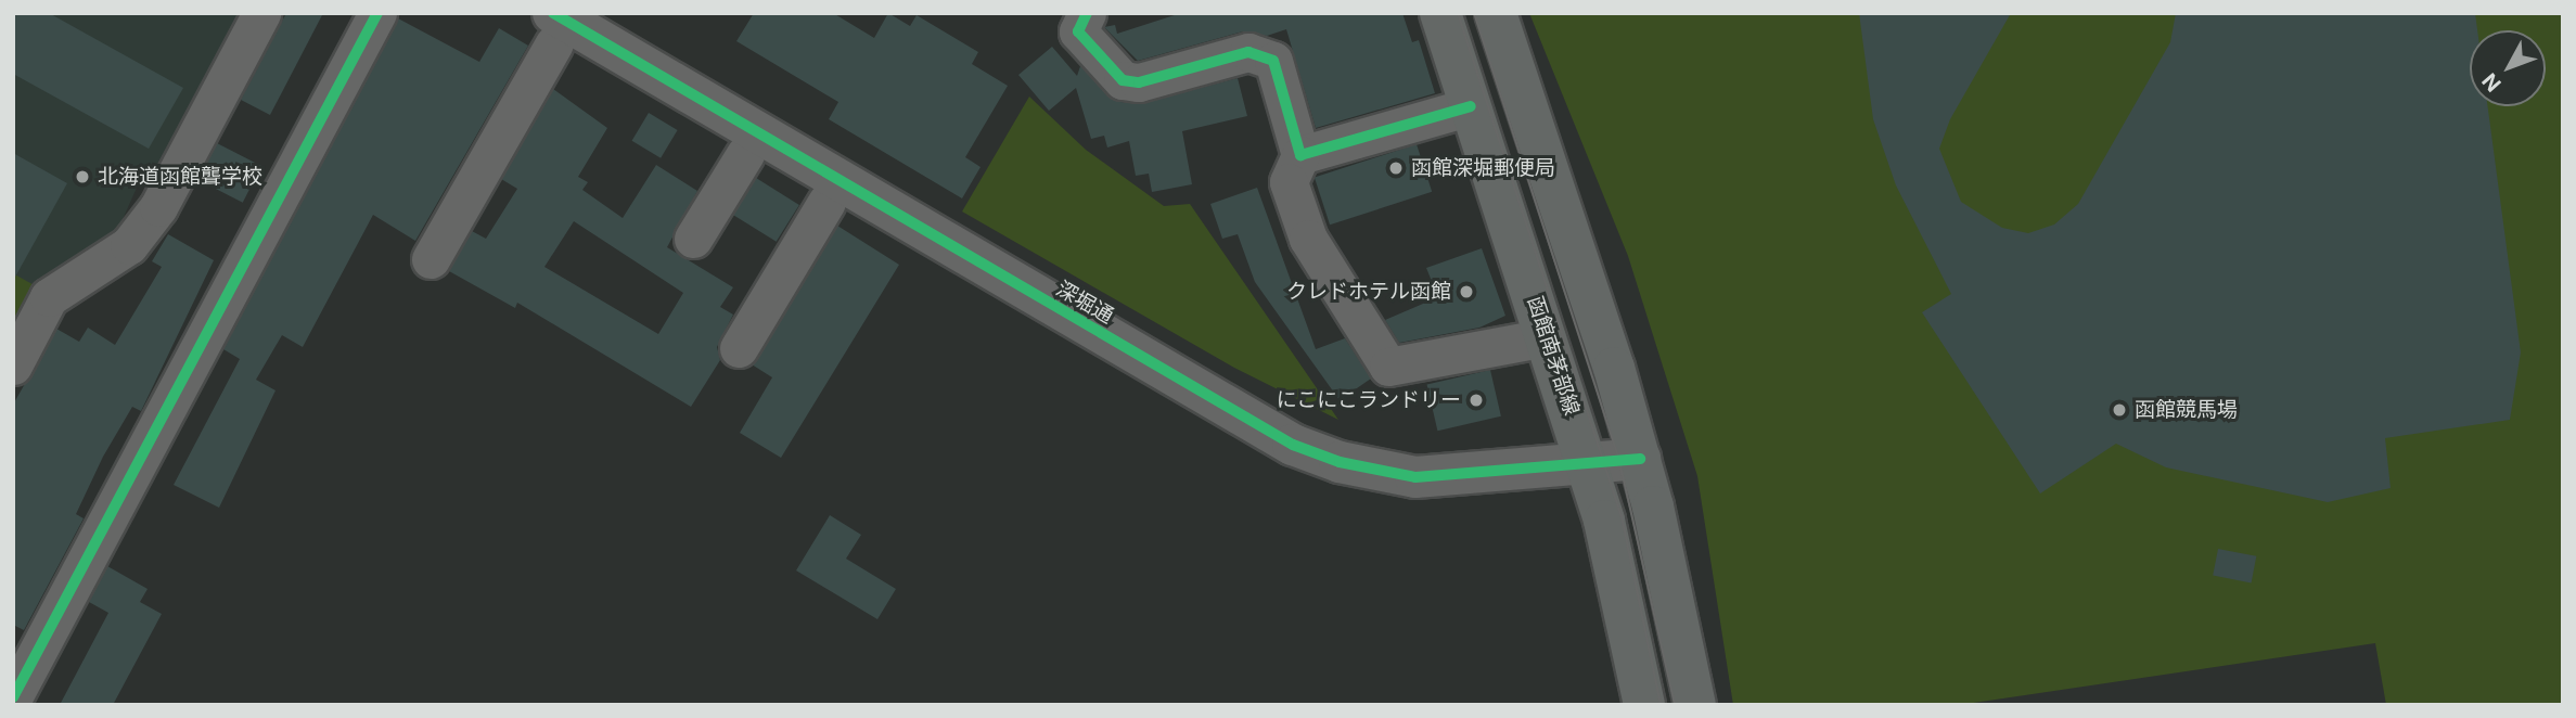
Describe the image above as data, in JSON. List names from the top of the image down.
{
  "streets": {
    "main road": ["函館南茅部線"],
    "street": ["深堀通"]
  },
  "crossings": [
    ["深堀通", "函館南茅部線"]
  ],
  "places": [
    "函館深堀郵便局",
    "北海道函館聾学校",
    "クレドホテル函館",
    "にこにこランドリー",
    "函館競馬場"
  ],
  "north": "bottom left"
}
